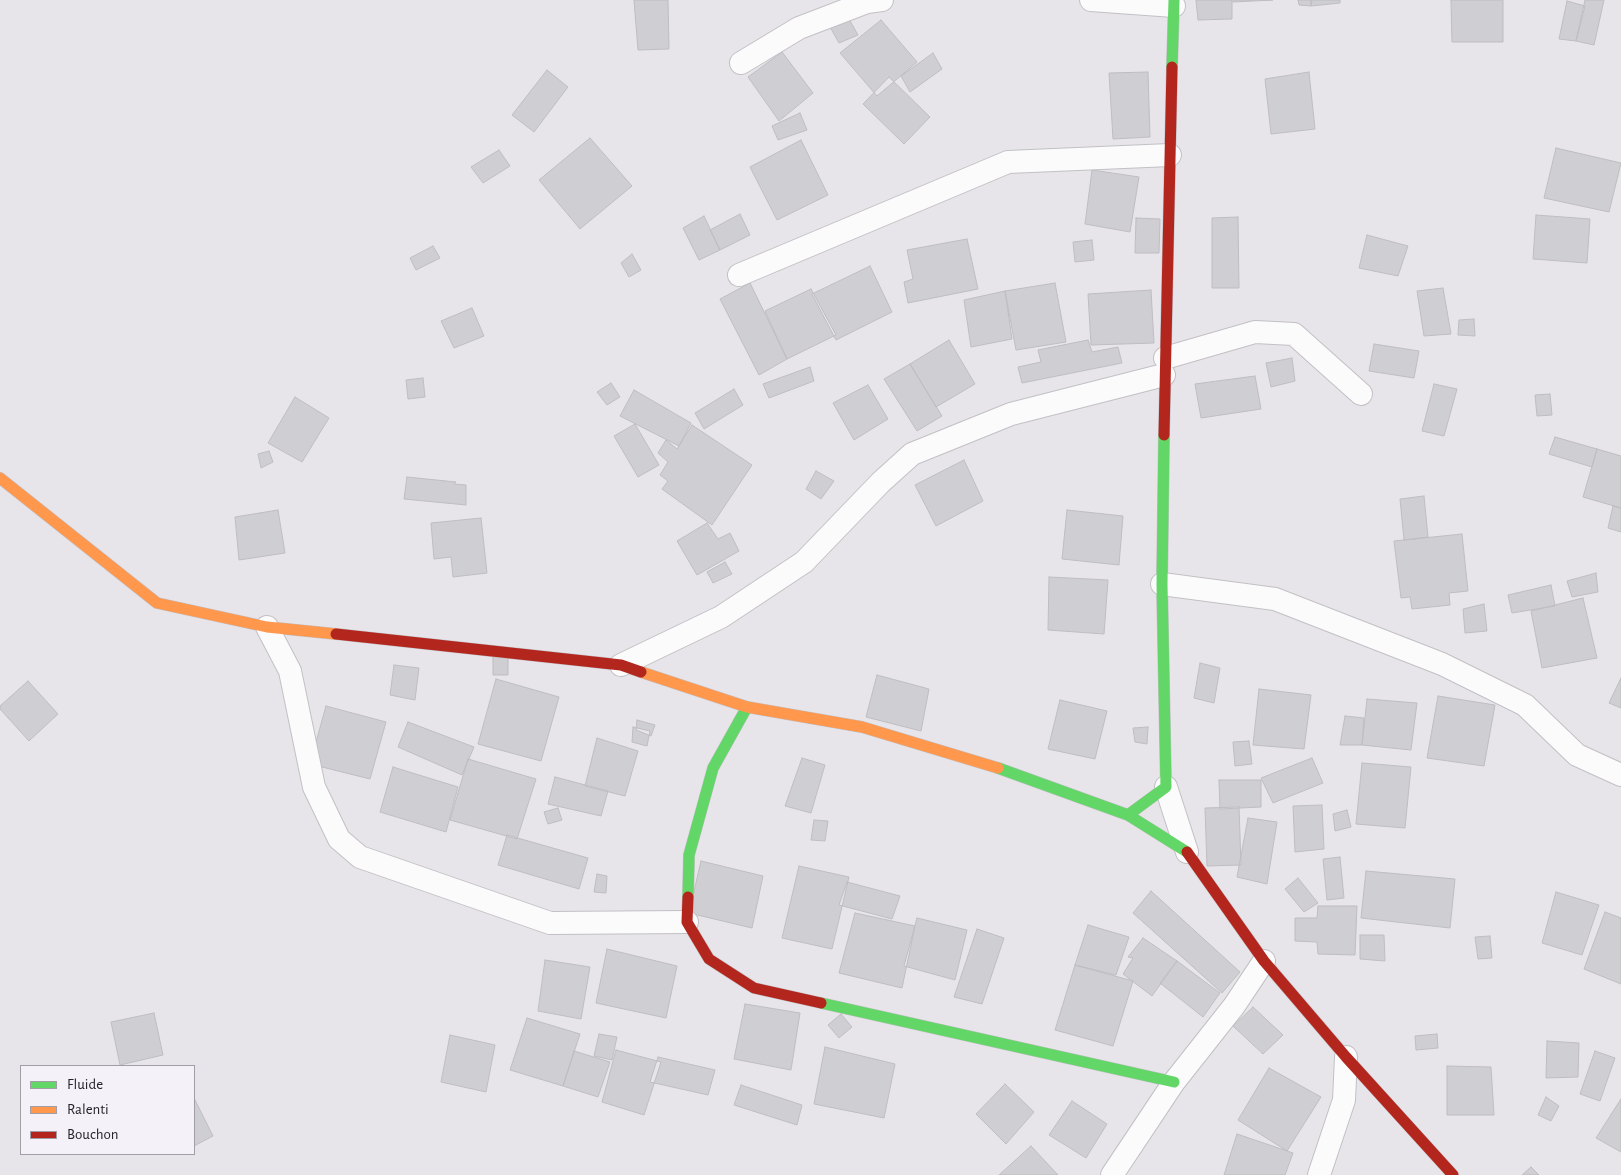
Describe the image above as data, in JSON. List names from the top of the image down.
{
  "legend": ["Fluide", "Ralenti", "Bouchon"]
}
